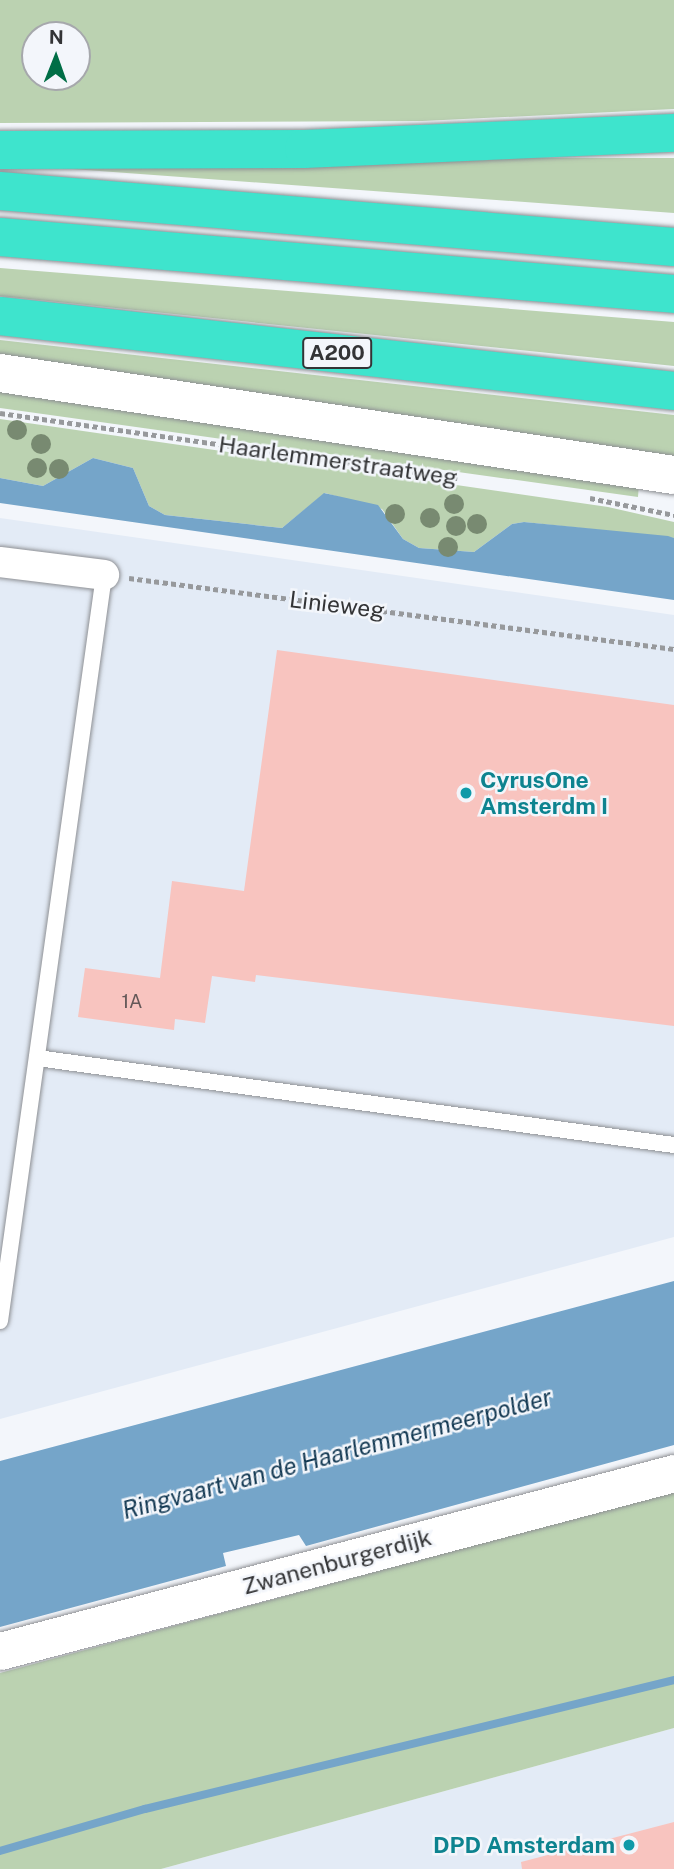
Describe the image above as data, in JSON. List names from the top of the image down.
{
  "streets": {
    "highway": ["A200"],
    "main road": ["Haarlemmerstraatweg"],
    "street": ["Zwanenburgerdijk"],
    "path": ["Linieweg"]
  },
  "water": ["Ringvaart van de Haarlemmermeerpolder"],
  "places": ["CyrusOne Amsterdm I", "DPD Amsterdam"],
  "house_numbers": ["1A"],
  "north": "top"
}
